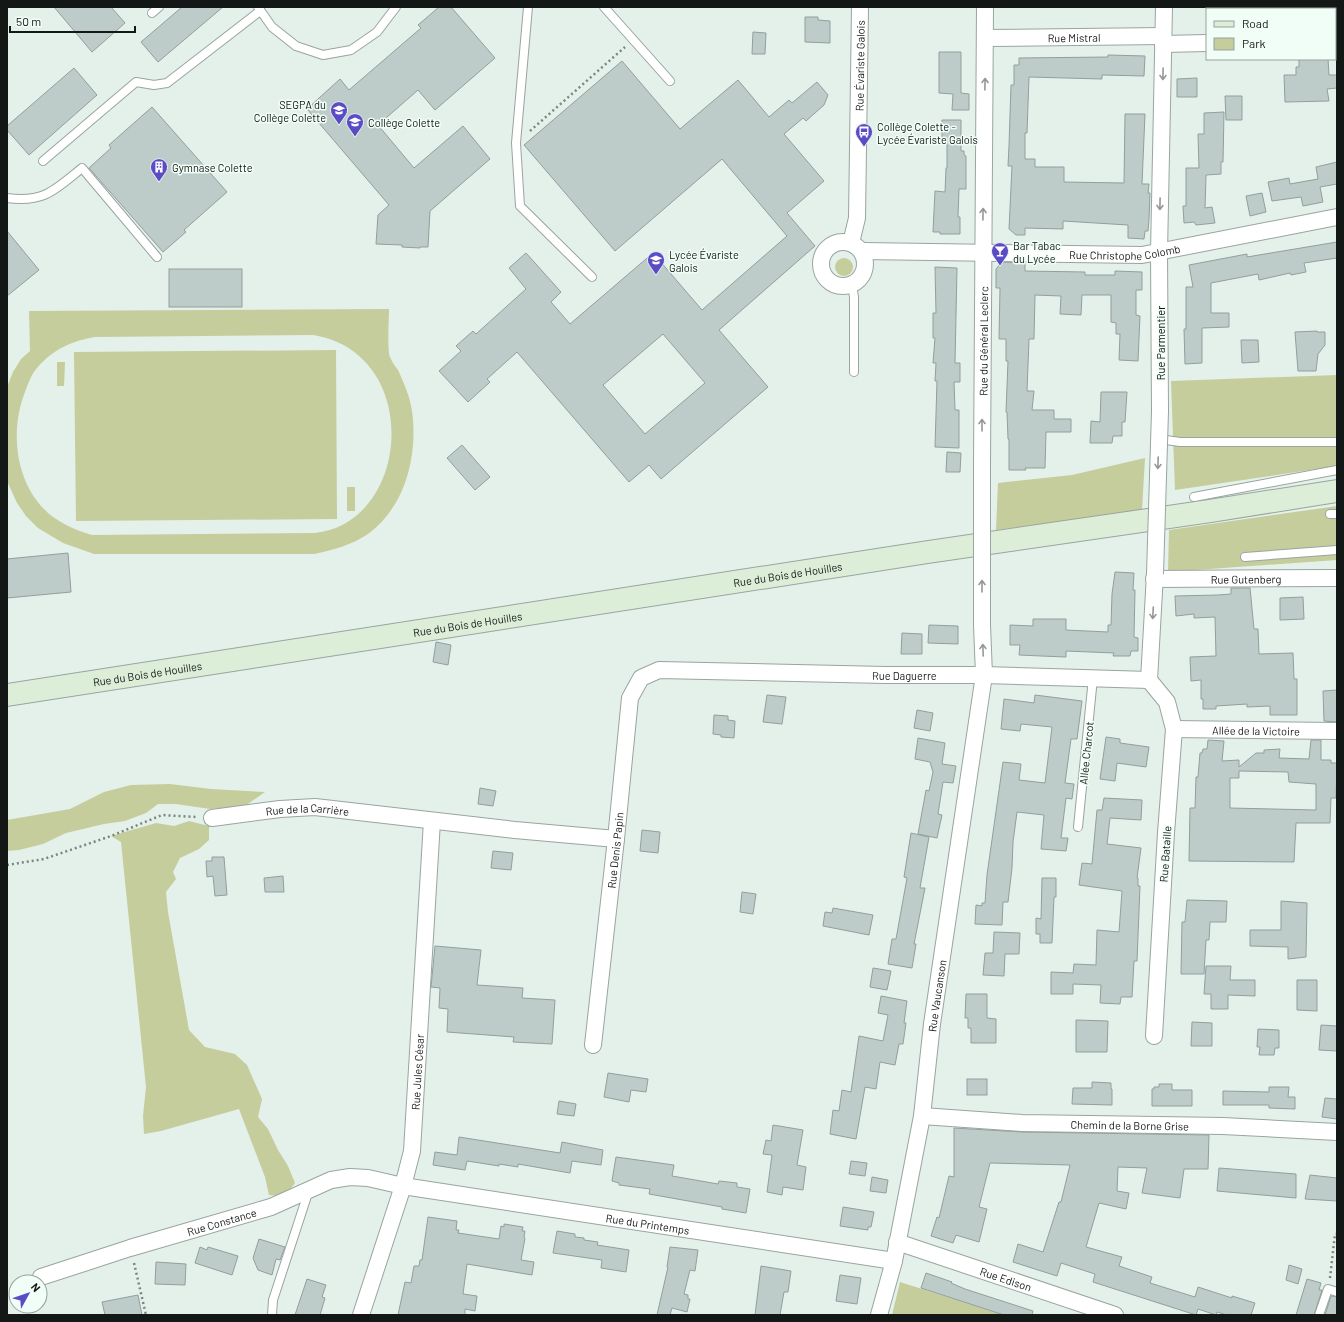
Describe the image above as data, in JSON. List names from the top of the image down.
{
  "streets": {
    "main road": ["Rue du Bois de Houilles"],
    "street": [
      "Rue Mistral",
      "Rue Évariste Galois",
      "Rue Christophe Colomb",
      "Rue du Général Leclerc",
      "Rue Parmentier",
      "Rue Gutenberg",
      "Rue Daguerre",
      "Allée de la Victoire",
      "Rue de la Carrière",
      "Rue Denis Papin",
      "Rue Bataille",
      "Rue Vaucanson",
      "Rue Jules César",
      "Chemin de la Borne Grise",
      "Rue Constance",
      "Rue du Printemps",
      "Rue Edison"
    ],
    "lane": ["Allée Charcot"]
  },
  "crossings": [
    ["Rue Mistral", "Rue du Général Leclerc"],
    ["Rue Mistral", "Rue Parmentier"],
    ["Rue Évariste Galois", "Rue Christophe Colomb"],
    ["Rue Christophe Colomb", "Rue du Général Leclerc"],
    ["Rue Christophe Colomb", "Rue Parmentier"],
    ["Rue du Général Leclerc", "Rue Daguerre"],
    ["Rue du Général Leclerc", "Rue Vaucanson"],
    ["Rue Parmentier", "Rue Gutenberg"],
    ["Rue Parmentier", "Rue Daguerre"],
    ["Rue Parmentier", "Rue Bataille"],
    ["Rue Daguerre", "Allée Charcot"],
    ["Rue Daguerre", "Rue Denis Papin"],
    ["Rue Daguerre", "Rue Bataille"],
    ["Rue Daguerre", "Rue Vaucanson"],
    ["Allée de la Victoire", "Rue Bataille"],
    ["Rue de la Carrière", "Rue Denis Papin"],
    ["Rue de la Carrière", "Rue Jules César"],
    ["Rue Vaucanson", "Chemin de la Borne Grise"],
    ["Rue Vaucanson", "Rue du Printemps"],
    ["Rue Vaucanson", "Rue Edison"],
    ["Rue Jules César", "Rue Constance"],
    ["Rue Jules César", "Rue du Printemps"],
    ["Rue Constance", "Rue du Printemps"]
  ],
  "one_way": ["Rue du Général Leclerc", "Rue Parmentier"],
  "places": {
    "school or university": ["SEGPA du Collège Colette", "Collège Colette", "Lycée Évariste Galois"],
    "bus stop": ["Collège Colette - Lycée Évariste Galois"],
    "building": ["Gymnase Colette"],
    "bar": ["Bar Tabac du Lycée"]
  },
  "legend": ["Road", "Park"],
  "scale_bar": "50 m",
  "north": "top right"
}
